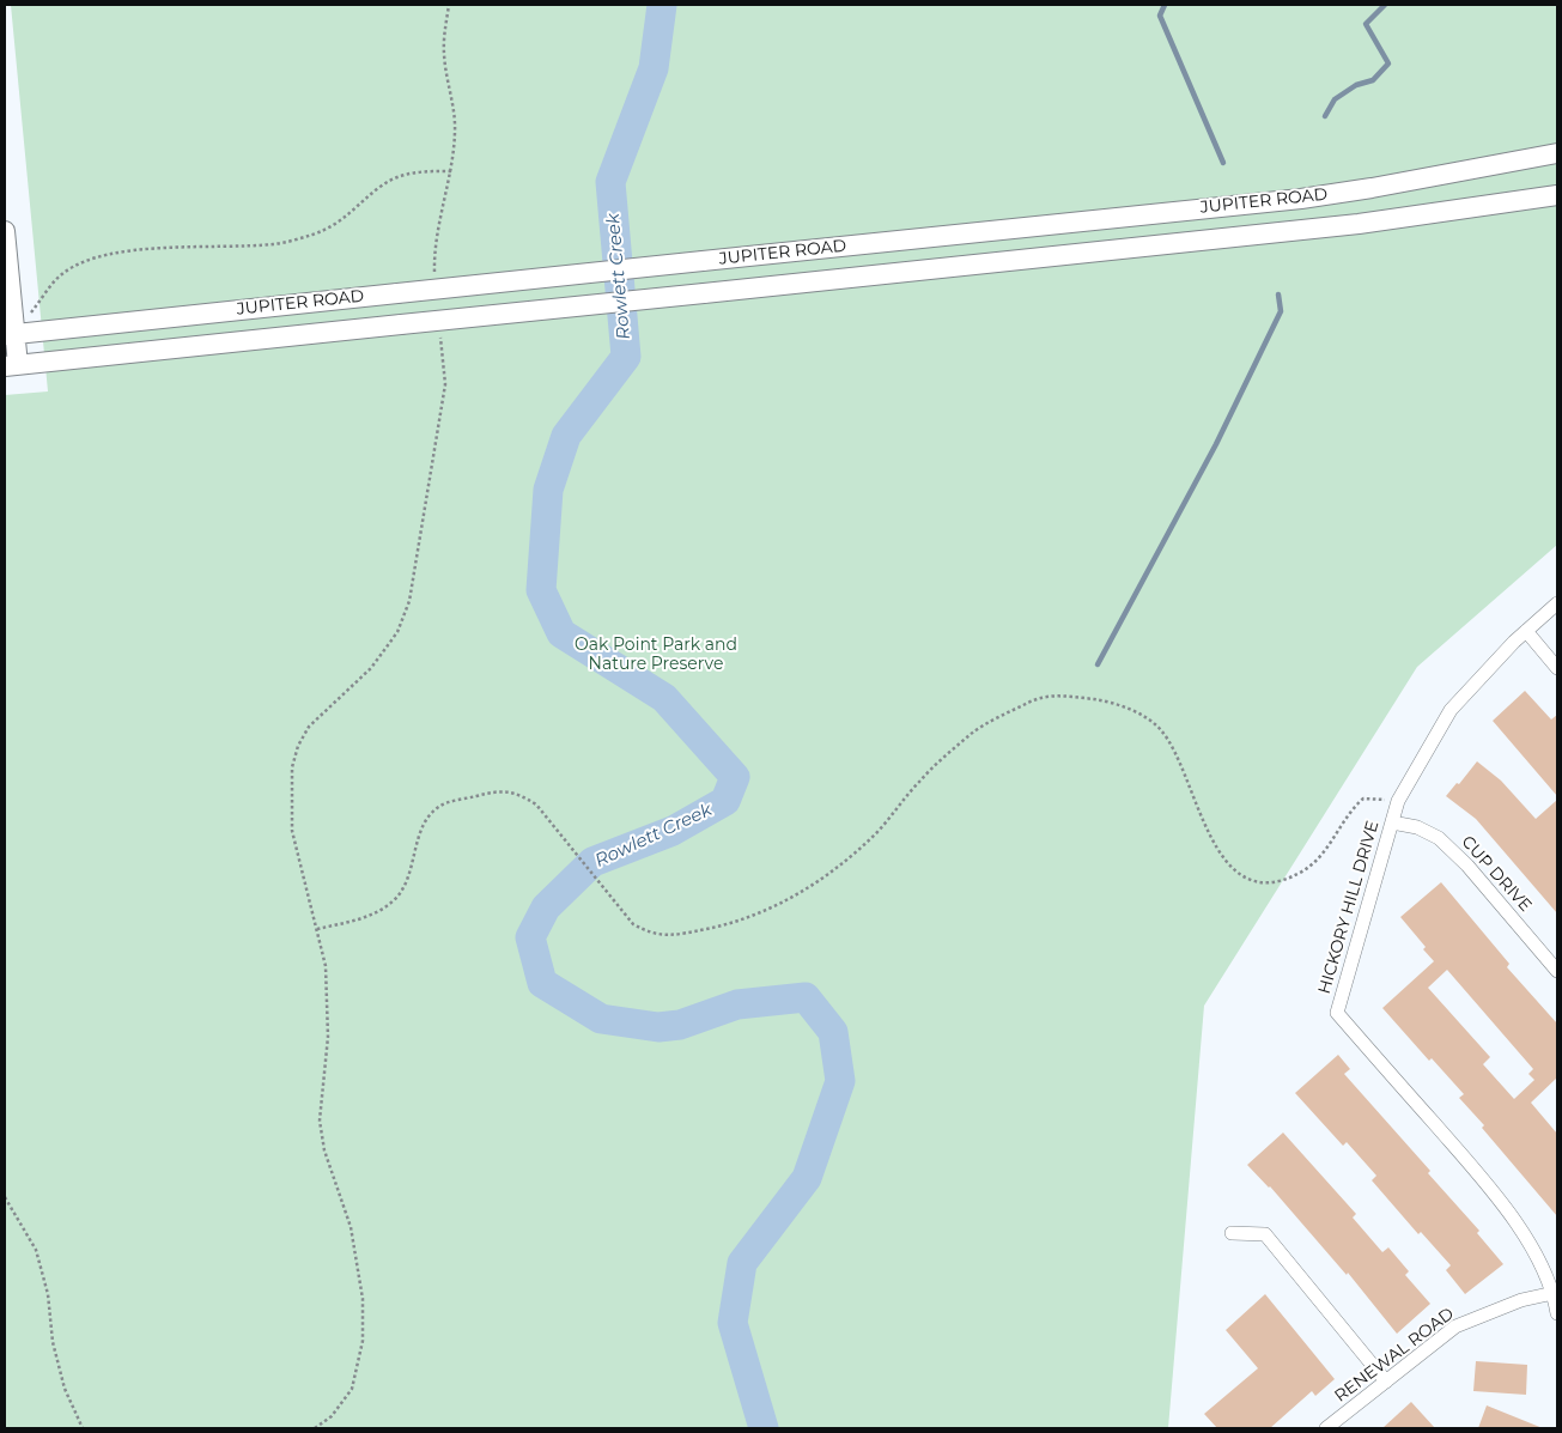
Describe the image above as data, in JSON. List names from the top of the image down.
{
  "streets": {
    "main road": ["JUPITER ROAD"],
    "street": ["CUP DRIVE", "HICKORY HILL DRIVE", "RENEWAL ROAD"]
  },
  "crossings": [
    ["CUP DRIVE", "HICKORY HILL DRIVE"],
    ["HICKORY HILL DRIVE", "RENEWAL ROAD"]
  ],
  "water": ["Rowlett Creek"],
  "parks": ["Oak Point Park and Nature Preserve"]
}
